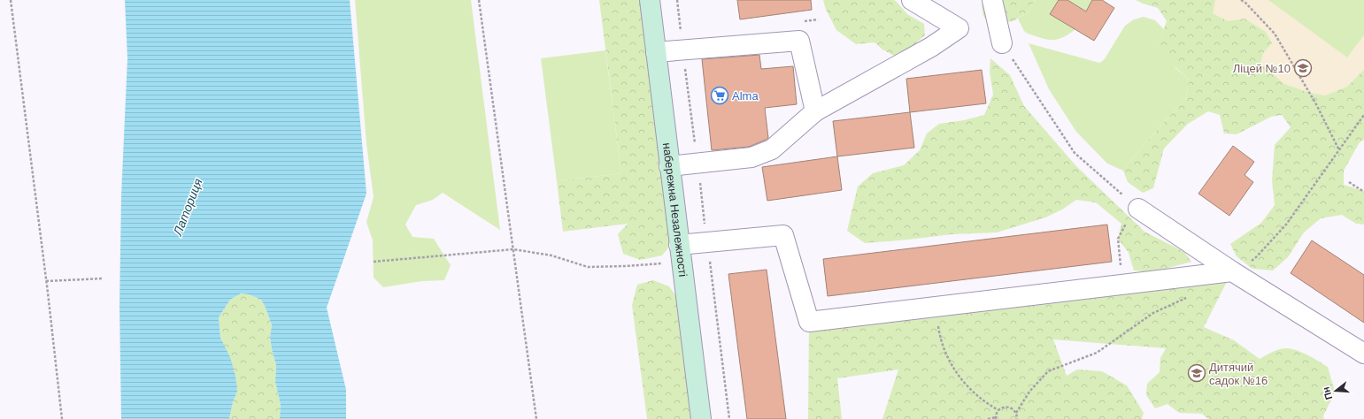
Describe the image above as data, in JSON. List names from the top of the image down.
{
  "streets": {
    "street": ["набережна Незалежності"]
  },
  "water": ["Латориця"],
  "places": {
    "school or university": ["Ліцей №10", "Дитячий садок №16"],
    "supermarket": ["Alma"]
  },
  "north": "left"
}
